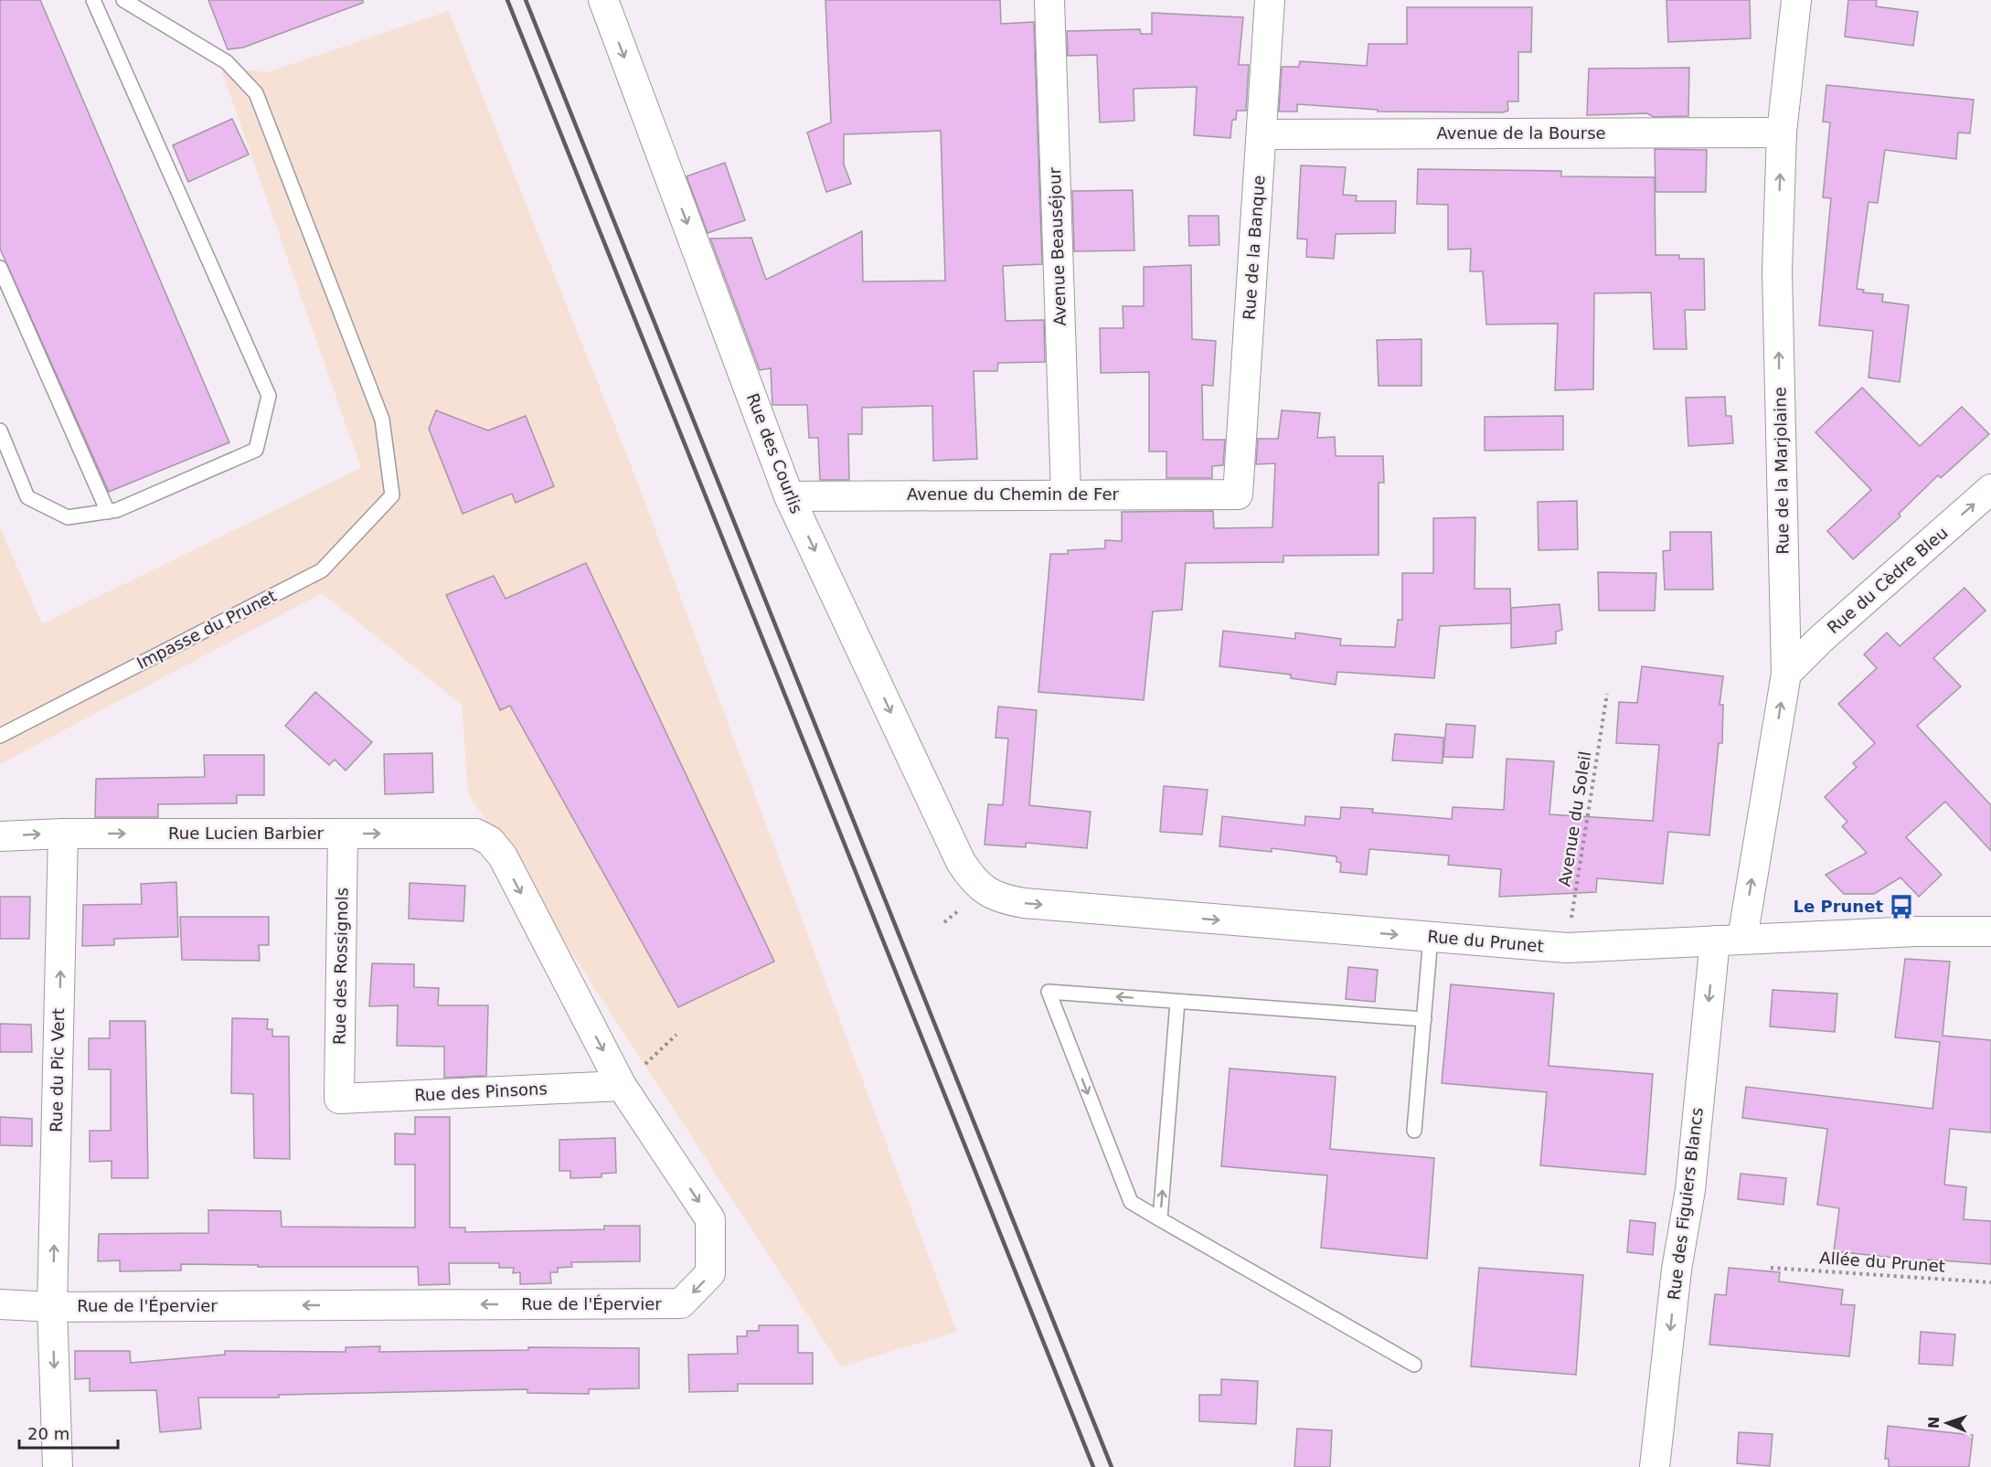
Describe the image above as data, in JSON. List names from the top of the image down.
{
  "streets": {
    "street": [
      "Avenue de la Bourse",
      "Avenue Beauséjour",
      "Rue de la Banque",
      "Rue des Courlis",
      "Rue de la Marjolaine",
      "Avenue du Chemin de Fer",
      "Rue du Cèdre Bleu",
      "Rue Lucien Barbier",
      "Rue du Prunet",
      "Rue des Rossignols",
      "Rue du Pic Vert",
      "Rue des Pinsons",
      "Rue des Figuiers Blancs",
      "Rue de l'Épervier"
    ],
    "lane": ["Impasse du Prunet"],
    "path": ["Avenue du Soleil", "Allée du Prunet"]
  },
  "crossings": [
    ["Avenue de la Bourse", "Rue de la Banque"],
    ["Avenue de la Bourse", "Rue de la Marjolaine"],
    ["Avenue Beauséjour", "Avenue du Chemin de Fer"],
    ["Rue de la Banque", "Avenue du Chemin de Fer"],
    ["Rue des Courlis", "Avenue du Chemin de Fer"],
    ["Rue des Courlis", "Rue du Prunet"],
    ["Rue de la Marjolaine", "Rue du Cèdre Bleu"],
    ["Rue de la Marjolaine", "Rue du Prunet"],
    ["Rue de la Marjolaine", "Rue des Figuiers Blancs"],
    ["Avenue du Soleil", "Rue du Prunet"],
    ["Rue Lucien Barbier", "Rue des Rossignols"],
    ["Rue Lucien Barbier", "Rue du Pic Vert"],
    ["Rue Lucien Barbier", "Rue de l'Épervier"],
    ["Rue du Prunet", "Rue des Figuiers Blancs"],
    ["Rue des Rossignols", "Rue des Pinsons"],
    ["Rue du Pic Vert", "Rue de l'Épervier"],
    ["Rue des Pinsons", "Rue de l'Épervier"]
  ],
  "one_way": [
    "Rue des Courlis",
    "Rue de la Marjolaine",
    "Rue du Cèdre Bleu",
    "Rue Lucien Barbier",
    "Rue du Prunet",
    "Rue des Figuiers Blancs"
  ],
  "places": {
    "bus stop": ["Le Prunet"]
  },
  "scale_bar": "20 m",
  "north": "left"
}
